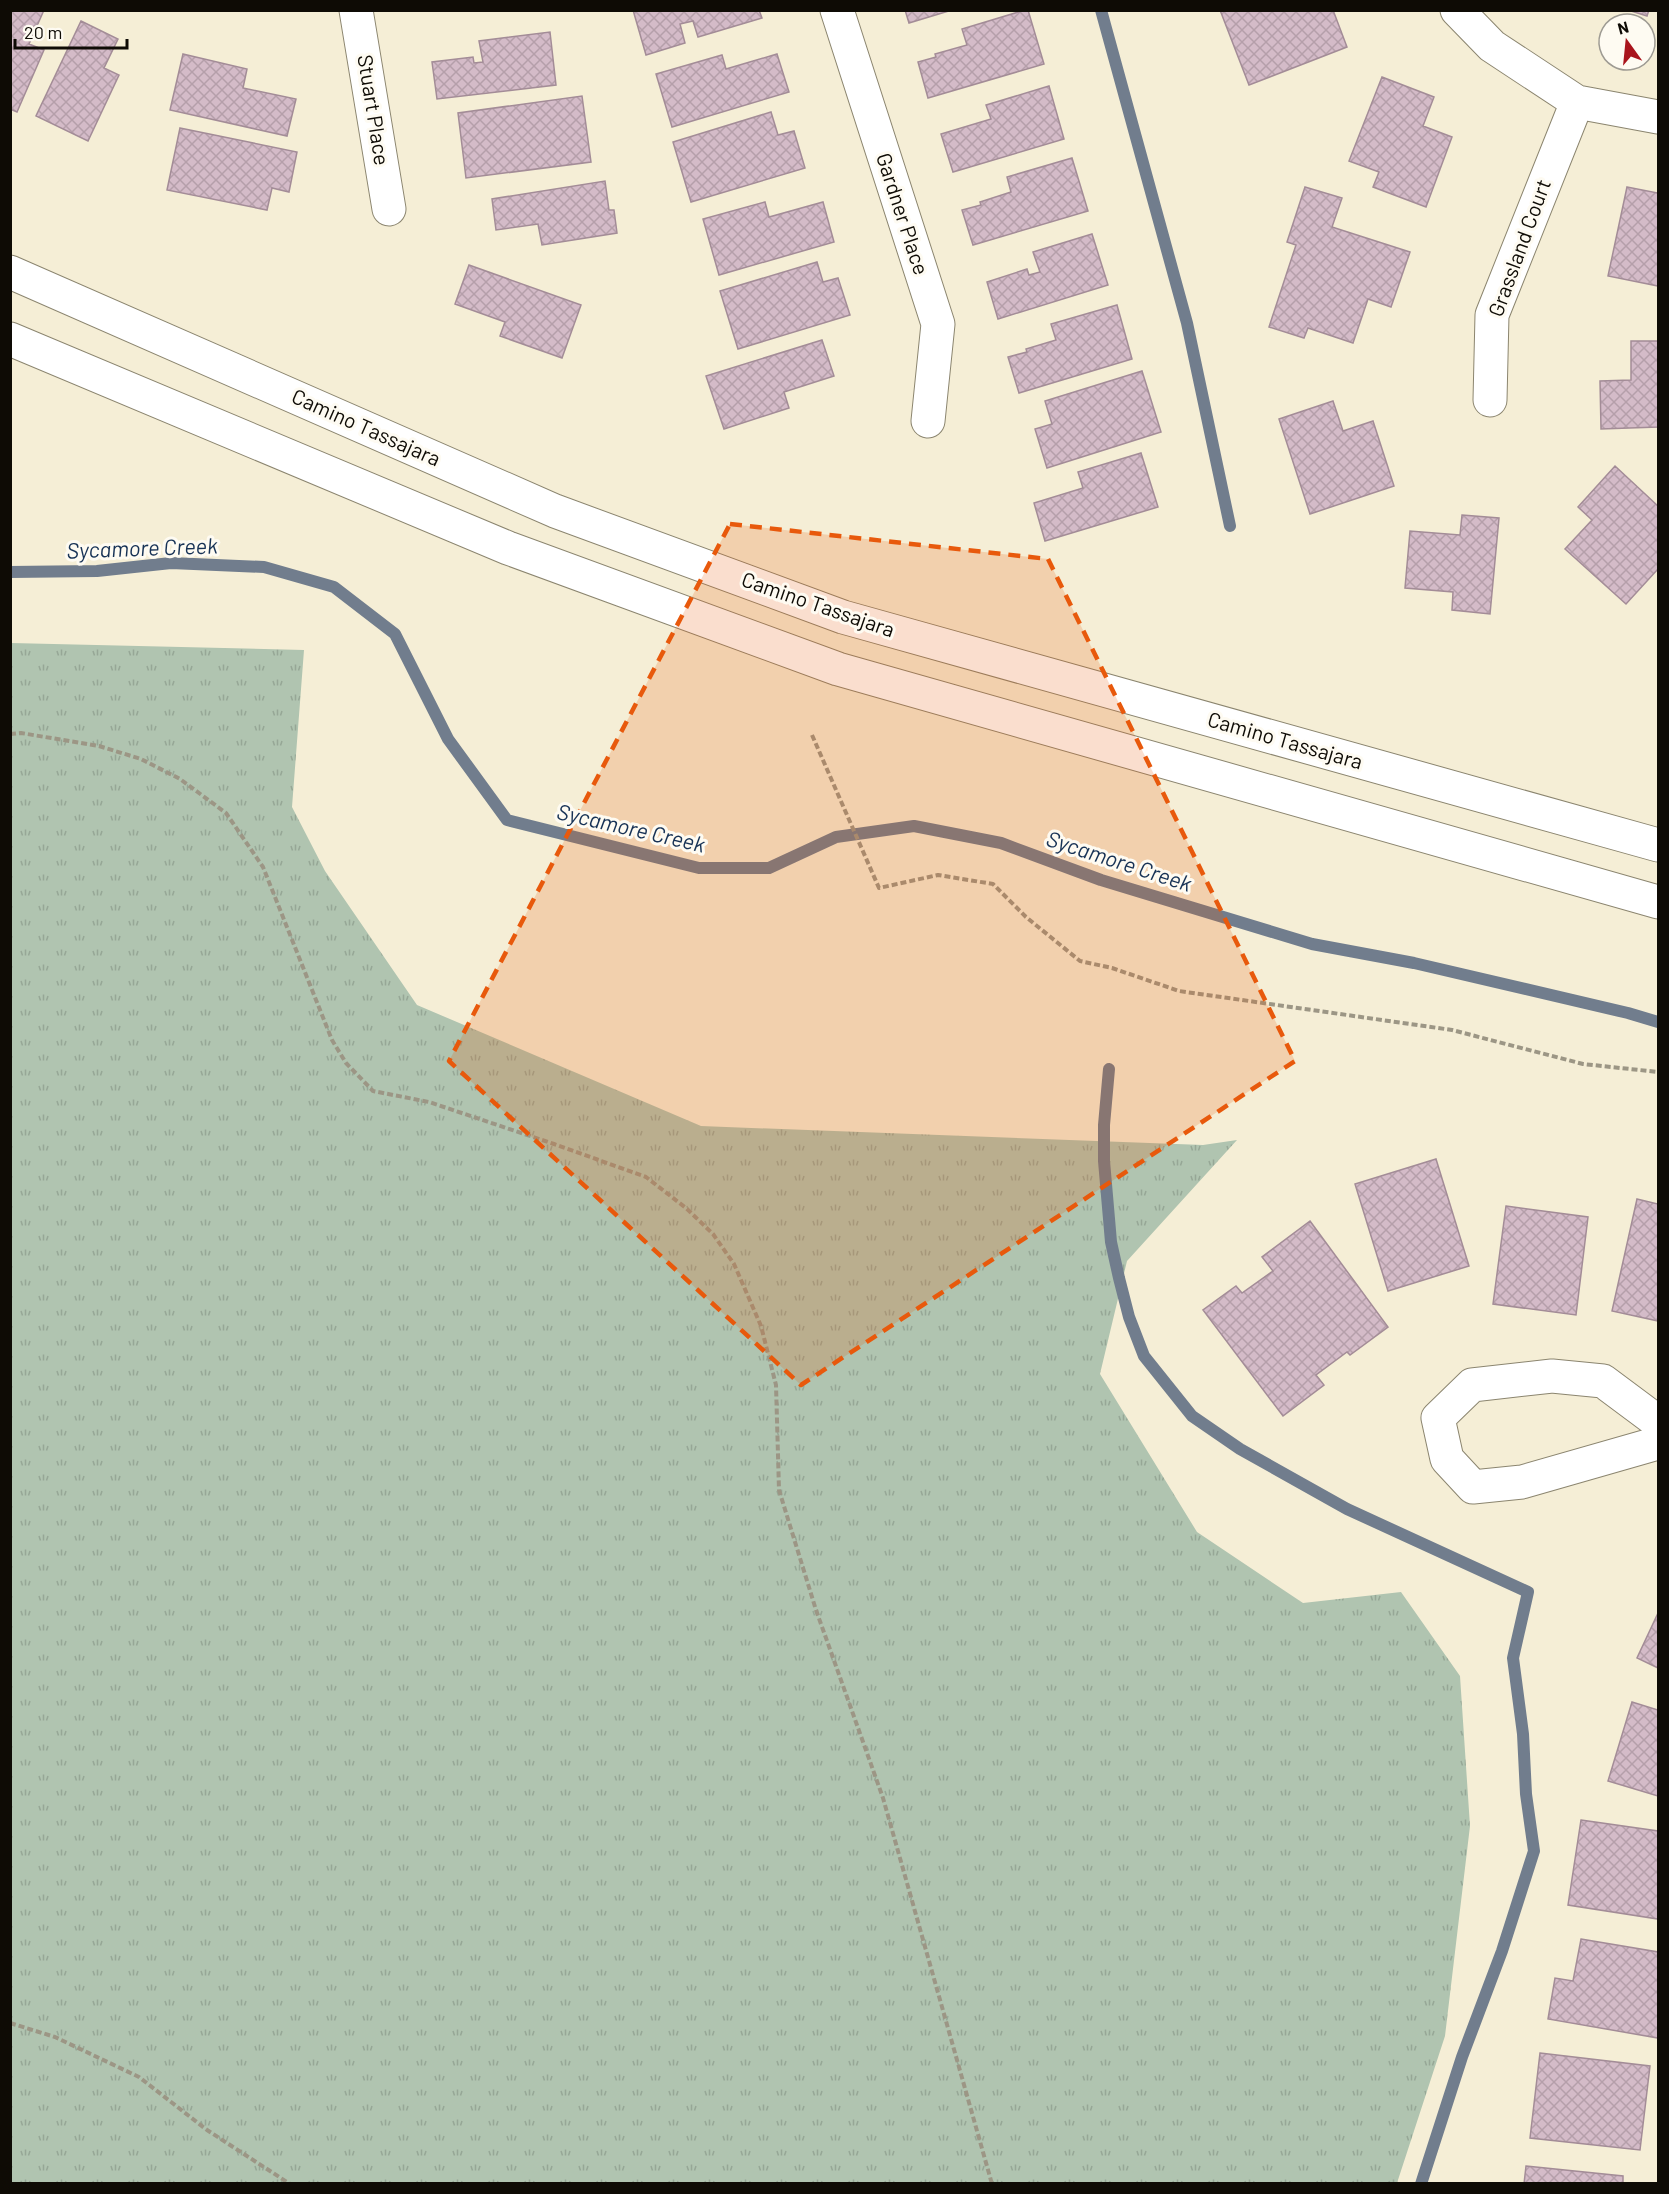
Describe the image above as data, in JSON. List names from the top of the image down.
{
  "streets": {
    "main road": [
      "Stuart Place",
      "Gardner Place",
      "Grassland Court",
      "Camino Tassajara"
    ]
  },
  "water": ["Sycamore Creek"],
  "scale_bar": "20 m",
  "north": "top"
}
